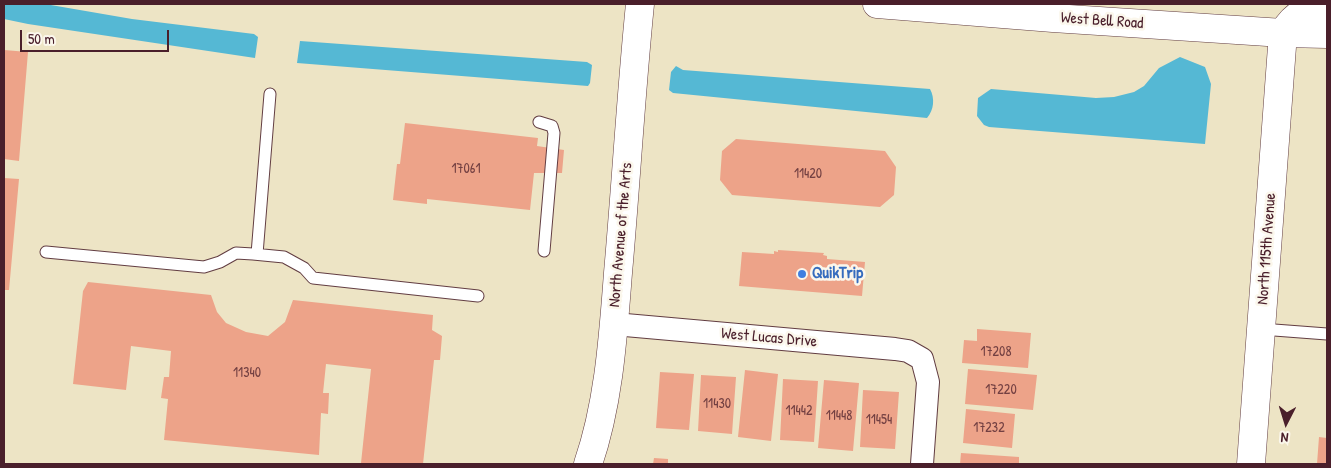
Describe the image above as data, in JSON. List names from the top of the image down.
{
  "streets": {
    "street": [
      "West Bell Road",
      "North Avenue of the Arts",
      "North 115th Avenue",
      "West Lucas Drive"
    ]
  },
  "crossings": [
    ["West Bell Road", "North 115th Avenue"],
    ["North Avenue of the Arts", "West Lucas Drive"]
  ],
  "places": ["QuikTrip"],
  "house_numbers": [
    "17061",
    "11420",
    "17208",
    "11340",
    "17220",
    "11430",
    "11442",
    "11448",
    "11454",
    "17232"
  ],
  "scale_bar": "50 m",
  "north": "bottom"
}
